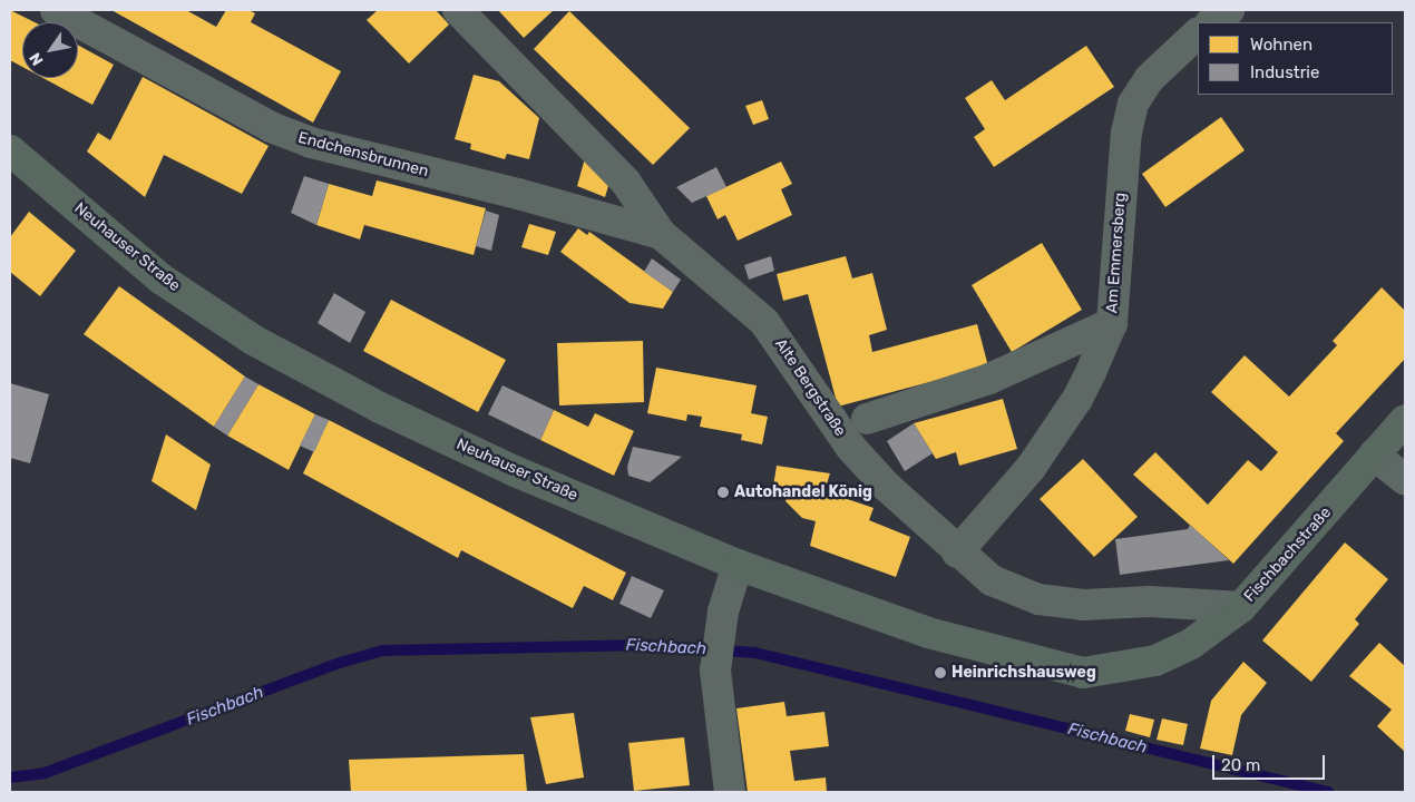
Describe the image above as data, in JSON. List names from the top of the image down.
{
  "streets": {
    "main road": ["Neuhauser Straße", "Fischbachstraße"],
    "street": ["Endchensbrunnen", "Am Emmersberg", "Alte Bergstraße"]
  },
  "crossings": [
    ["Endchensbrunnen", "Alte Bergstraße"],
    ["Neuhauser Straße", "Fischbachstraße"],
    ["Am Emmersberg", "Alte Bergstraße"],
    ["Alte Bergstraße", "Fischbachstraße"]
  ],
  "water": ["Fischbach"],
  "places": ["Autohandel König", "Heinrichshausweg"],
  "legend": ["Wohnen", "Industrie"],
  "scale_bar": "20 m",
  "north": "bottom left"
}
